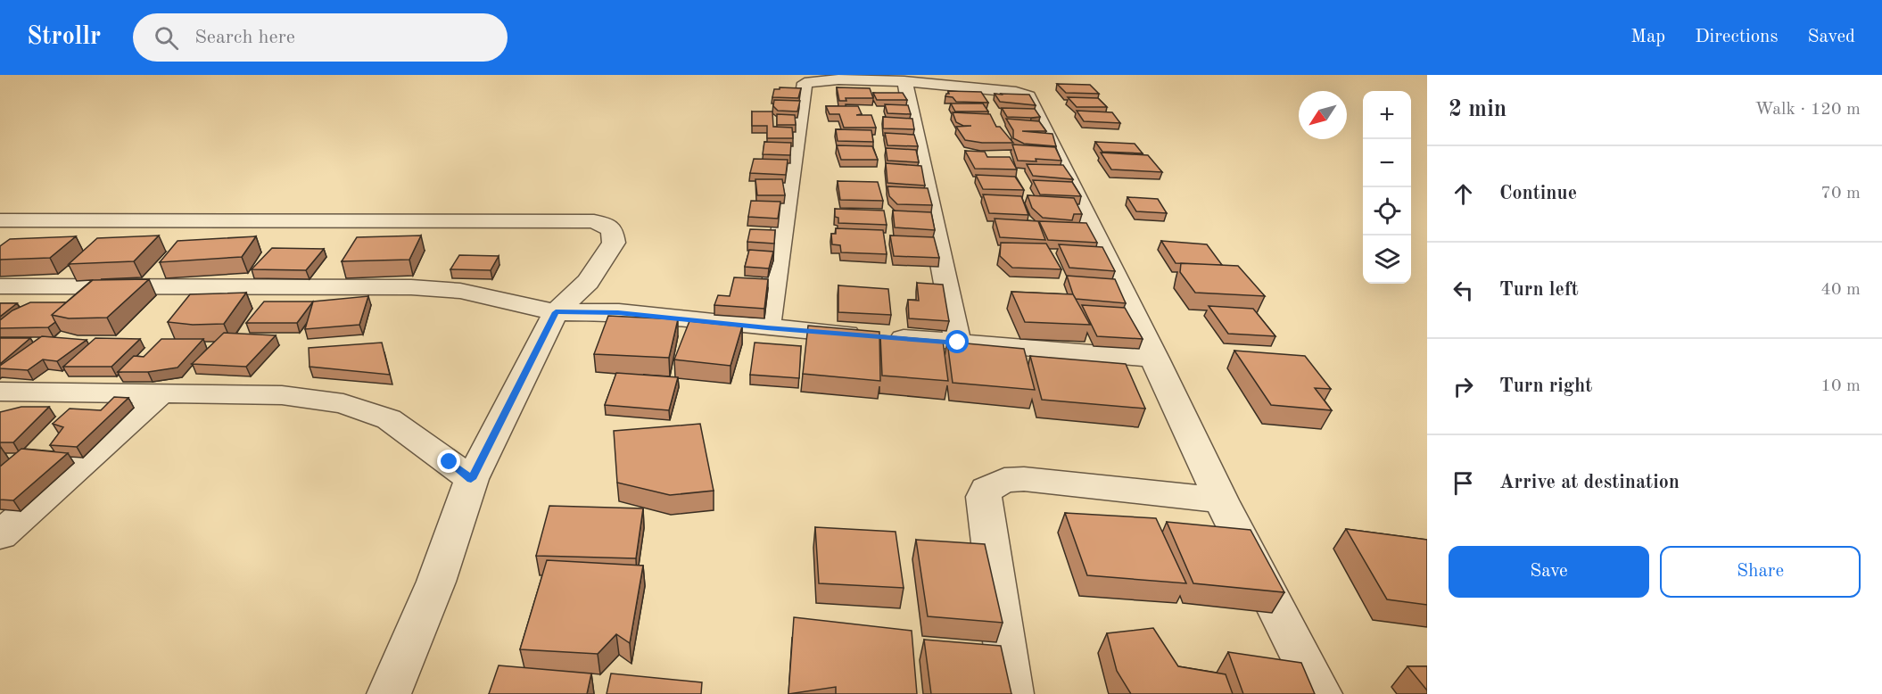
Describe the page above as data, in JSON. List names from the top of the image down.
{
  "north": "bottom left",
  "page": {
    "header": "Strollr",
    "search": "Search here",
    "nav": ["Map", "Directions", "Saved"],
    "heading": ["2 min", "Walk · 120 m"],
    "map_buttons": ["+", "−"],
    "list": [
      ["Continue", "70 m"],
      ["Turn left", "40 m"],
      ["Turn right", "10 m"],
      "Arrive at destination"
    ],
    "buttons": ["Save", "Share"]
  }
}
